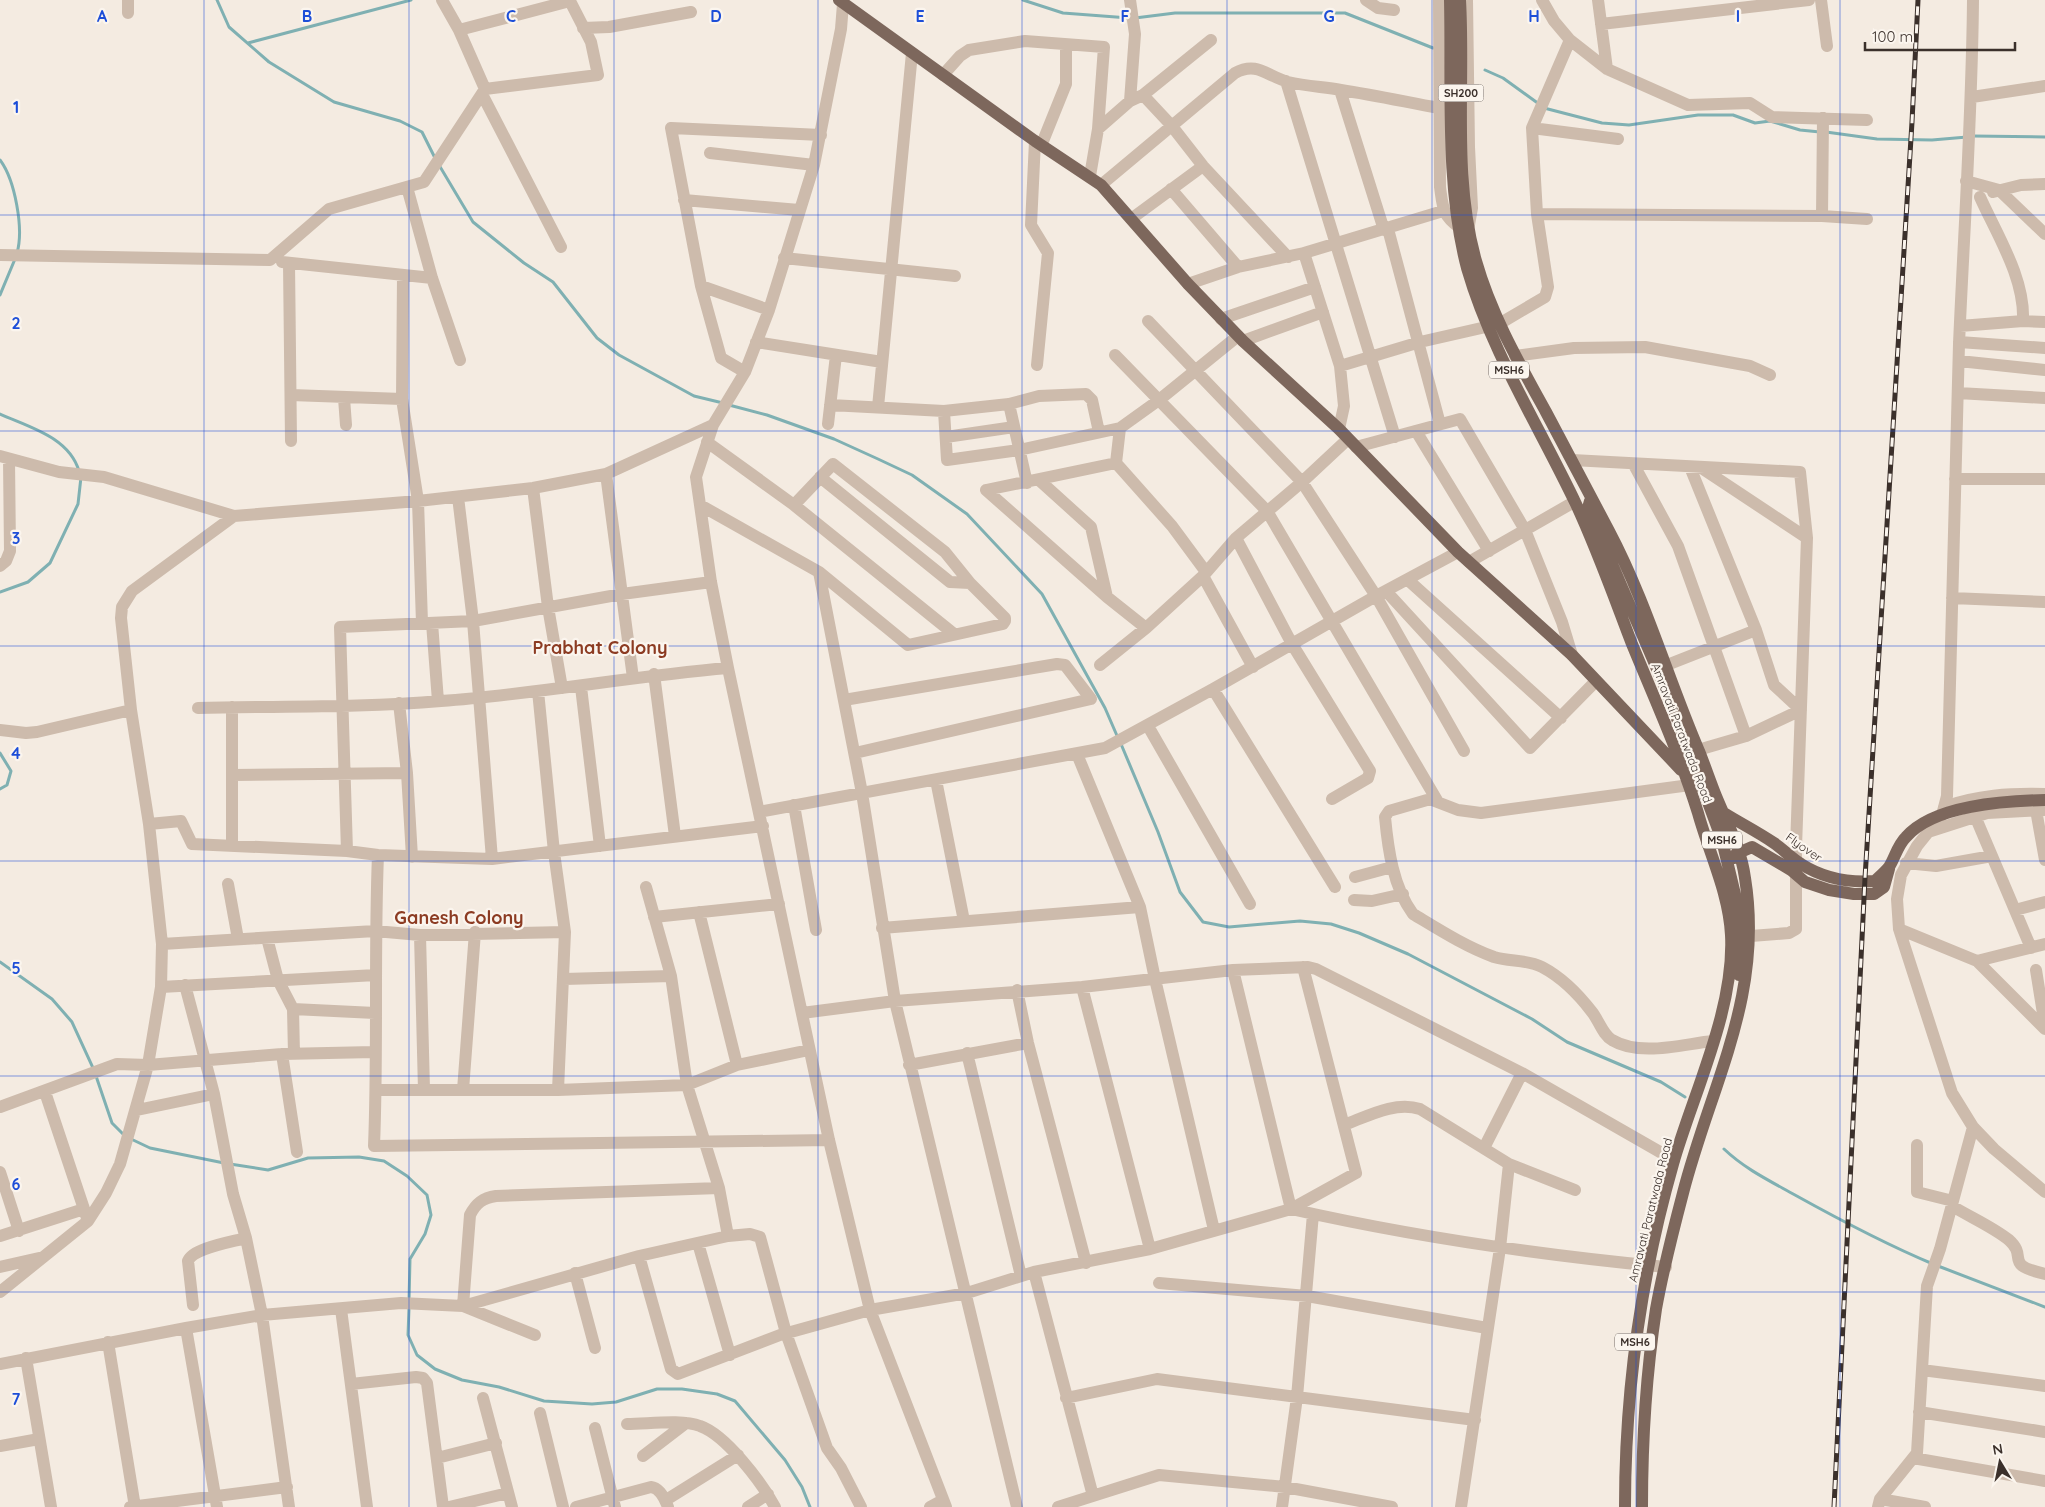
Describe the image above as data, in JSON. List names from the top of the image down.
{
  "streets": {
    "main road": [
      "SH200",
      "MSH6",
      "Amravati Paratwada Road",
      "Flyover"
    ]
  },
  "crossings": [
    ["SH200", "MSH6"],
    ["MSH6", "Amravati Paratwada Road"],
    ["Amravati Paratwada Road", "Flyover"]
  ],
  "districts": ["Prabhat Colony", "Ganesh Colony"],
  "scale_bar": "100 m",
  "north": "top",
  "grid": {
    "columns": [
      "A",
      "B",
      "C",
      "D",
      "E",
      "F",
      "G",
      "H",
      "I"
    ],
    "rows": [
      "1",
      "2",
      "3",
      "4",
      "5",
      "6",
      "7"
    ]
  }
}
